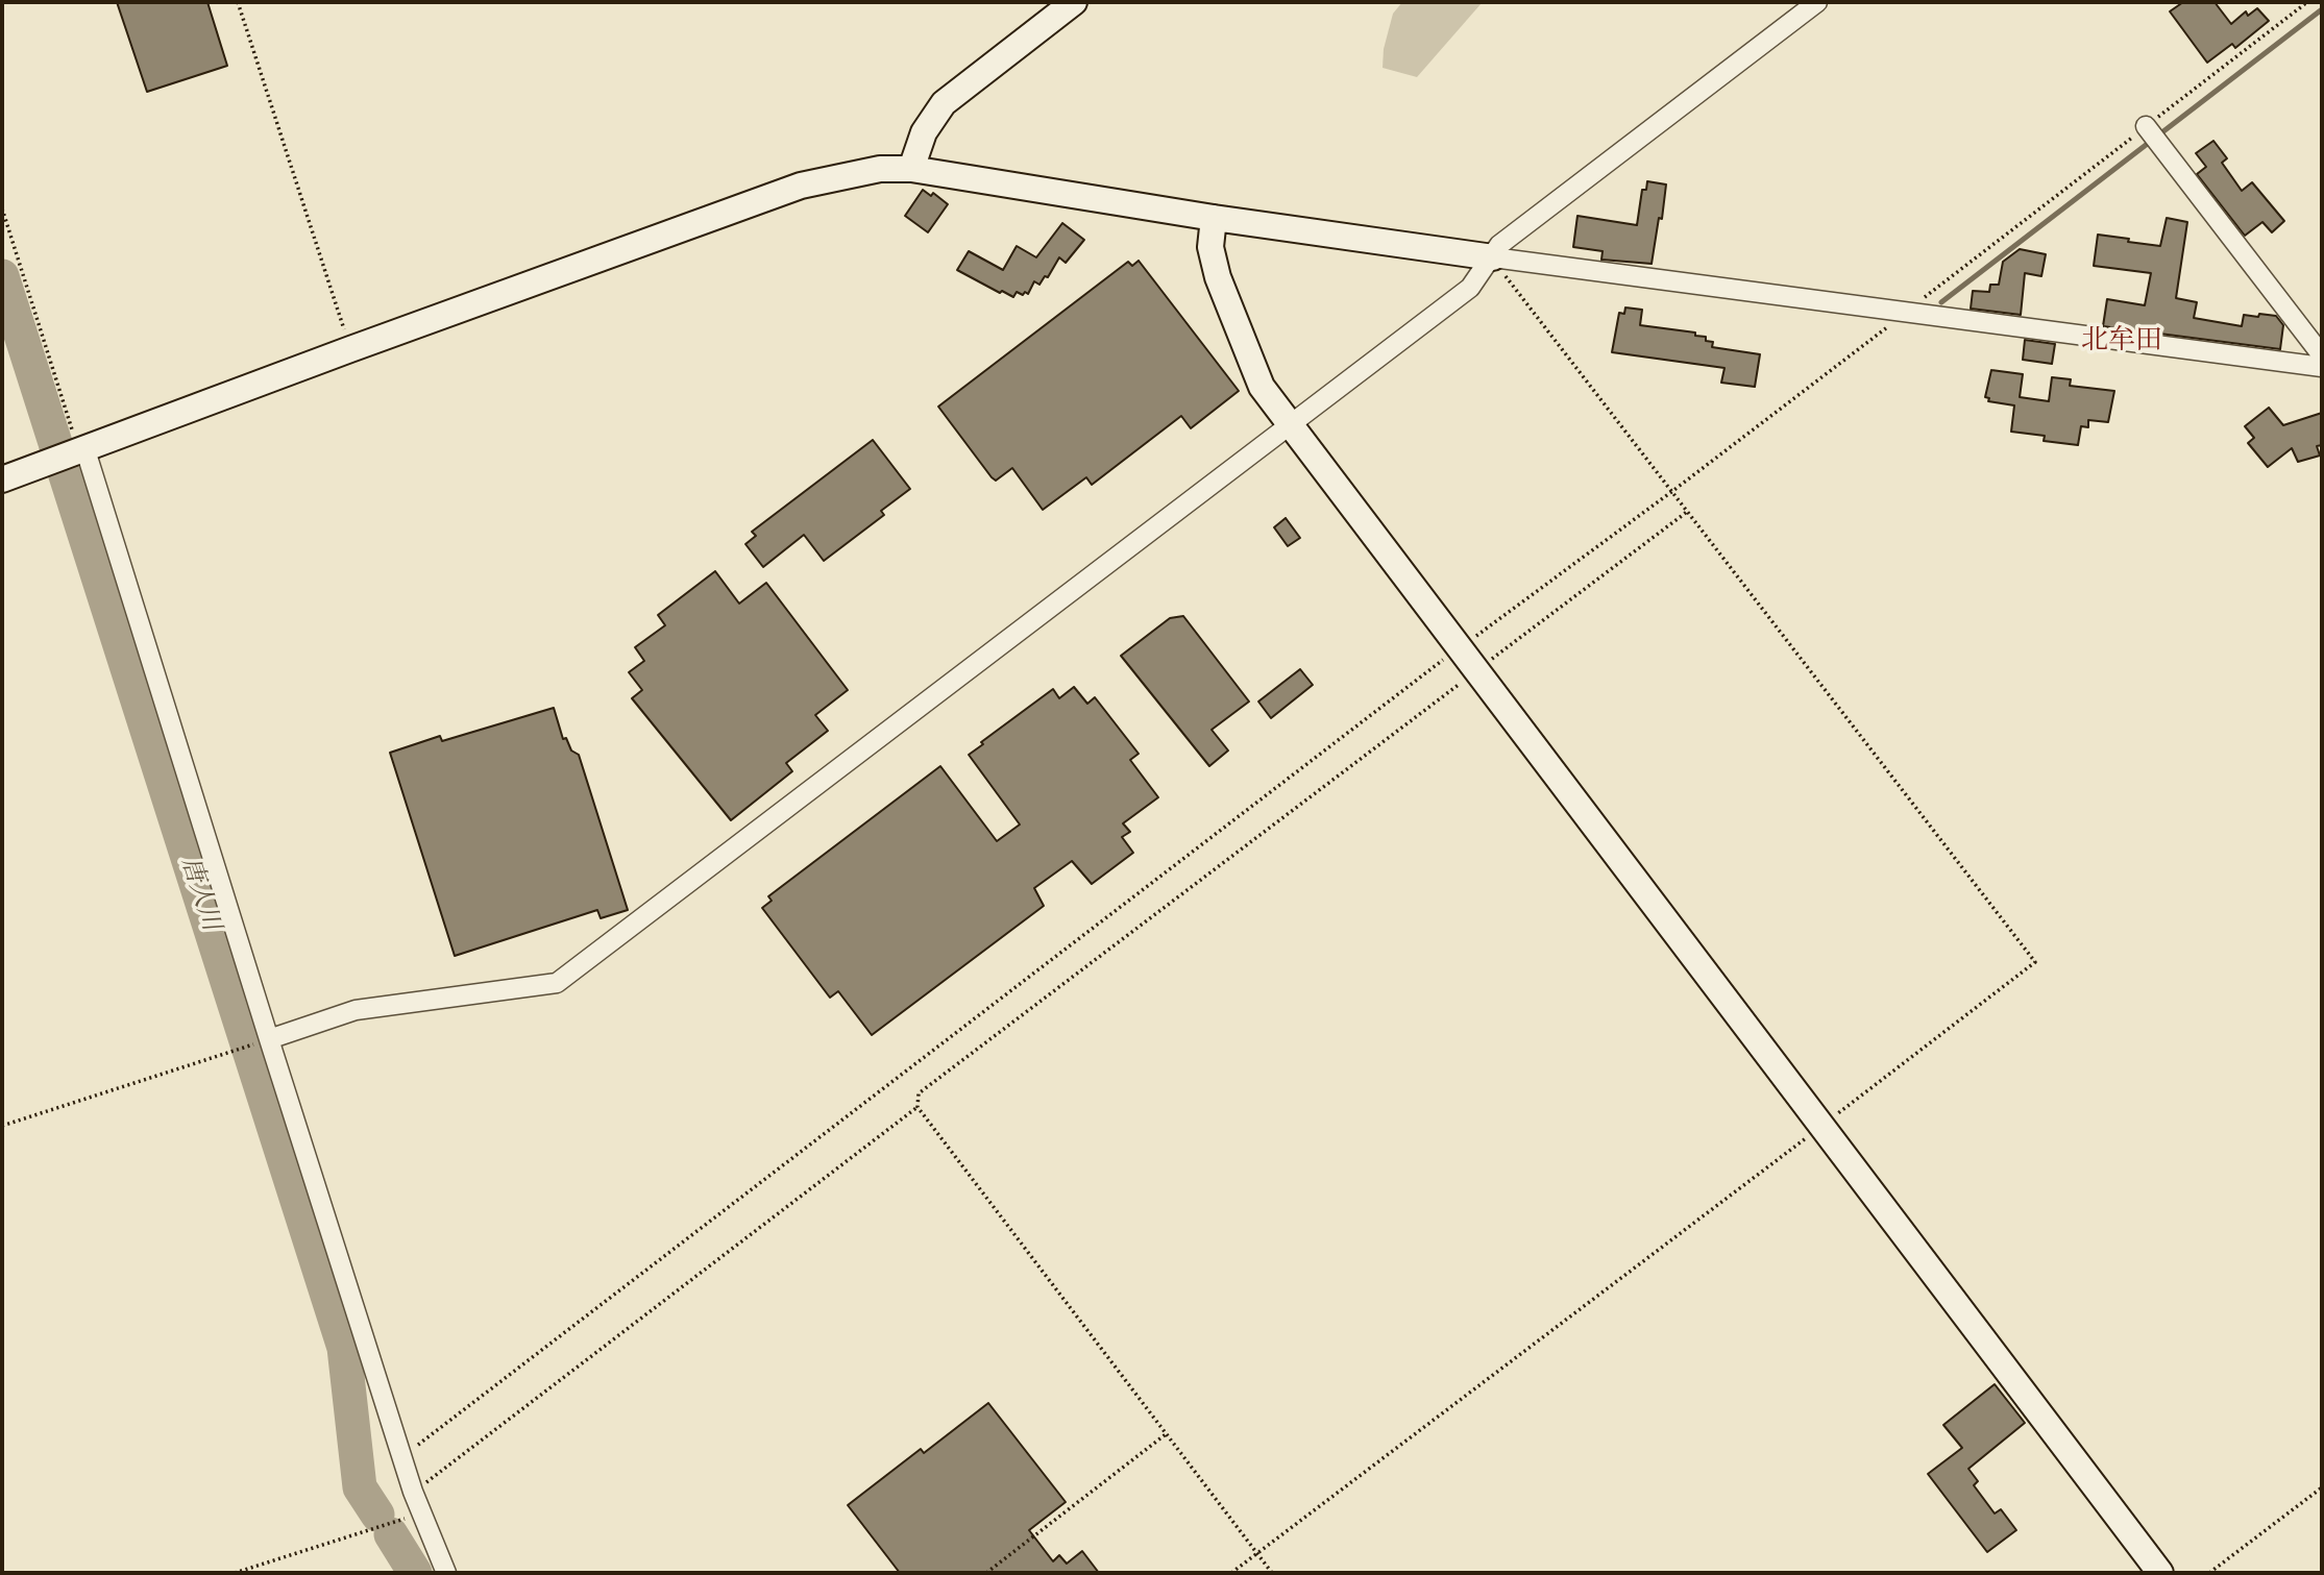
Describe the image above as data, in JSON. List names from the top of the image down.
{
  "districts": ["北牟田"],
  "water": ["唐人川"]
}
